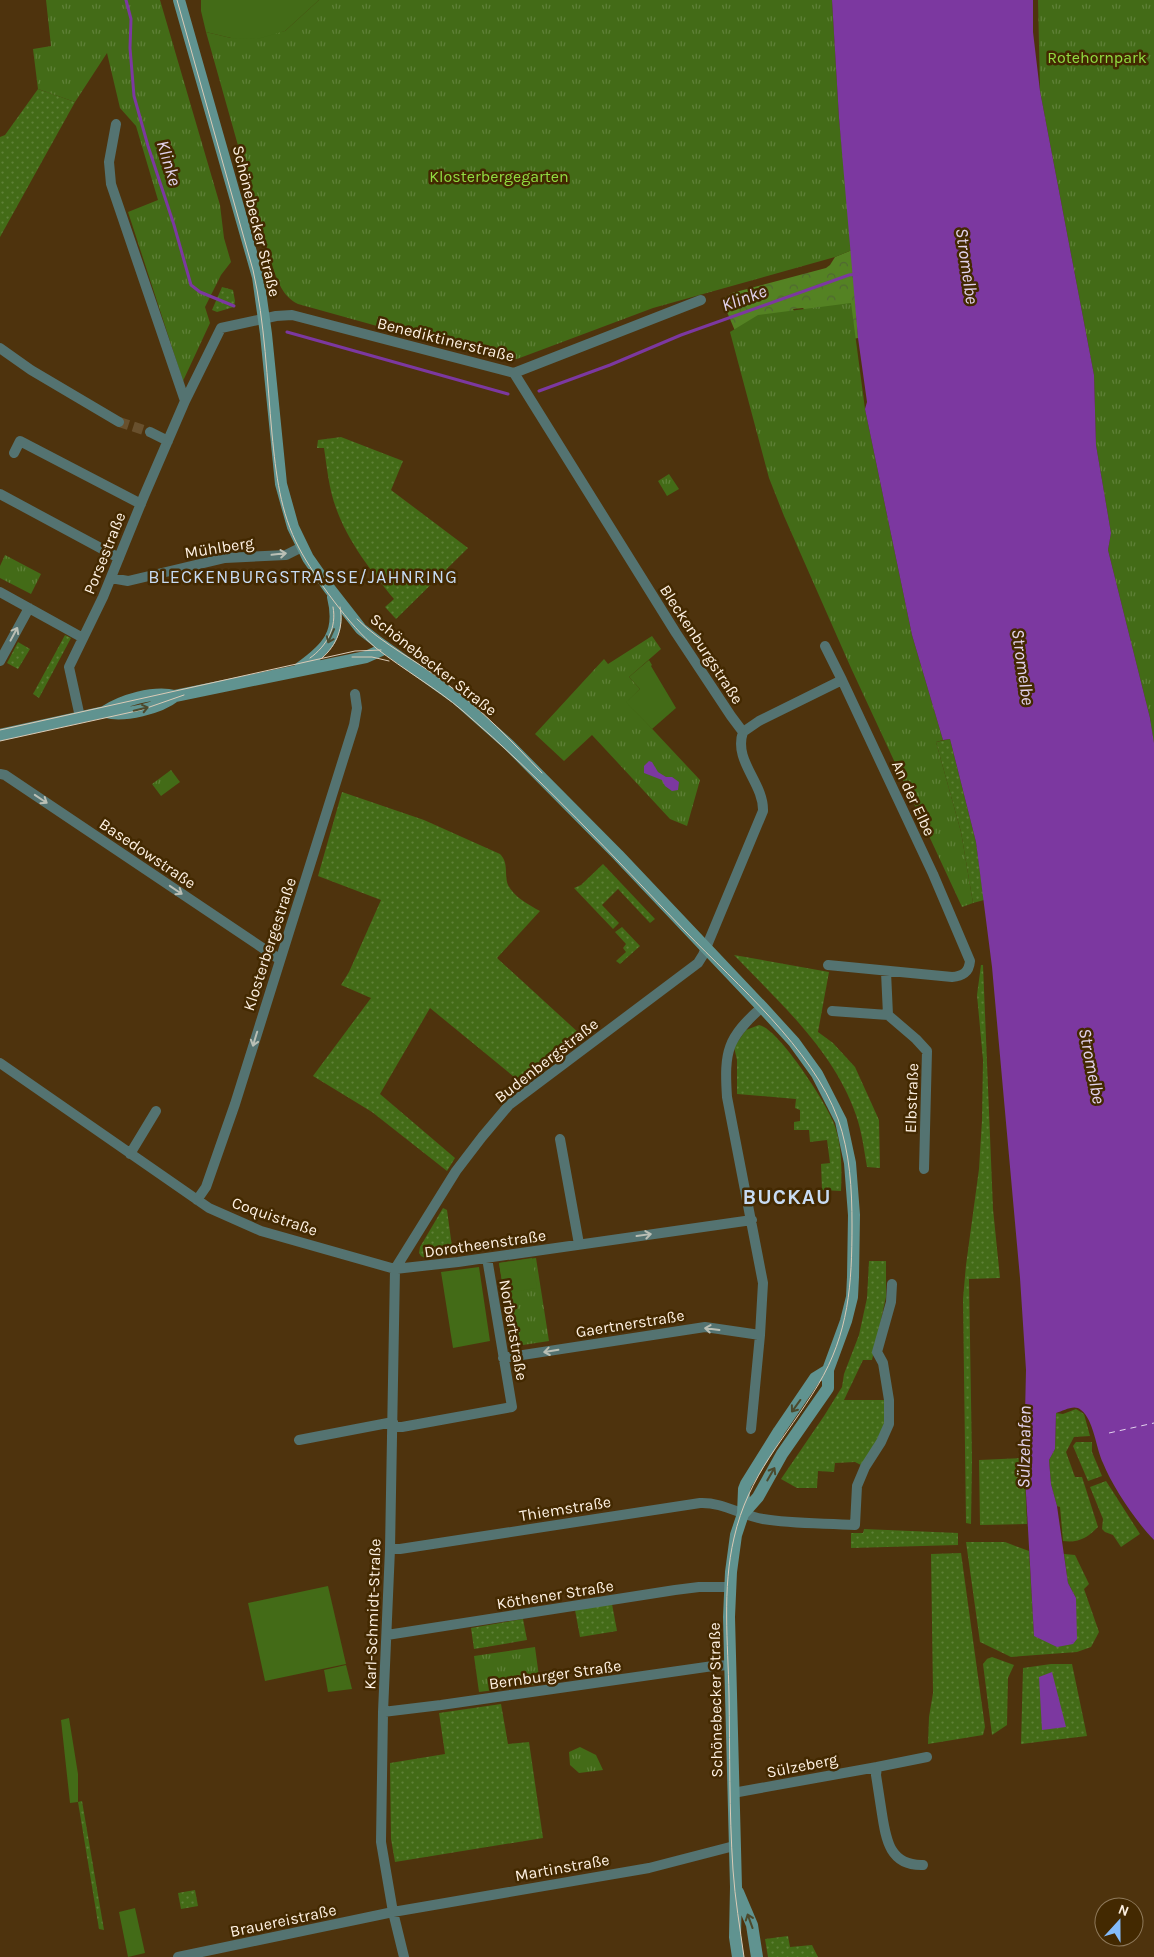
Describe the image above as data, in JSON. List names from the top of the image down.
{
  "streets": {
    "main road": ["Schönebecker Straße"],
    "street": [
      "Benediktinerstraße",
      "Mühlberg",
      "Porsestraße",
      "Bleckenburgstraße",
      "An der Elbe",
      "Basedowstraße",
      "Klosterbergestraße",
      "Budenbergstraße",
      "Elbstraße",
      "Coquistraße",
      "Dorotheenstraße",
      "Gaertnerstraße",
      "Norbertstraße",
      "Thiemstraße",
      "Köthener Straße",
      "Karl-Schmidt-Straße",
      "Bernburger Straße",
      "Sülzeberg",
      "Martinstraße",
      "Brauereistraße"
    ]
  },
  "crossings": [
    ["Schönebecker Straße", "Benediktinerstraße"],
    ["Schönebecker Straße", "Mühlberg"],
    ["Schönebecker Straße", "Porsestraße"],
    ["Schönebecker Straße", "Budenbergstraße"],
    ["Schönebecker Straße", "Thiemstraße"],
    ["Schönebecker Straße", "Köthener Straße"],
    ["Schönebecker Straße", "Bernburger Straße"],
    ["Schönebecker Straße", "Sülzeberg"],
    ["Schönebecker Straße", "Martinstraße"],
    ["Benediktinerstraße", "Porsestraße"],
    ["Benediktinerstraße", "Bleckenburgstraße"],
    ["Mühlberg", "Porsestraße"],
    ["Basedowstraße", "Klosterbergestraße"],
    ["Klosterbergestraße", "Coquistraße"],
    ["Budenbergstraße", "Coquistraße"],
    ["Budenbergstraße", "Dorotheenstraße"],
    ["Budenbergstraße", "Karl-Schmidt-Straße"],
    ["Coquistraße", "Dorotheenstraße"],
    ["Coquistraße", "Karl-Schmidt-Straße"],
    ["Dorotheenstraße", "Norbertstraße"],
    ["Dorotheenstraße", "Karl-Schmidt-Straße"],
    ["Gaertnerstraße", "Norbertstraße"],
    ["Norbertstraße", "Karl-Schmidt-Straße"],
    ["Thiemstraße", "Karl-Schmidt-Straße"],
    ["Köthener Straße", "Karl-Schmidt-Straße"],
    ["Karl-Schmidt-Straße", "Bernburger Straße"],
    ["Karl-Schmidt-Straße", "Martinstraße"],
    ["Karl-Schmidt-Straße", "Brauereistraße"],
    ["Martinstraße", "Brauereistraße"]
  ],
  "one_way": [
    "Mühlberg",
    "Basedowstraße",
    "Klosterbergestraße",
    "Dorotheenstraße",
    "Gaertnerstraße"
  ],
  "districts": ["BLECKENBURGSTRASSE/JAHNRING", "BUCKAU"],
  "water": ["Klinke", "Stromelbe", "Sülzehafen"],
  "parks": ["Rotehornpark", "Klosterbergegarten"],
  "north": "top"
}
